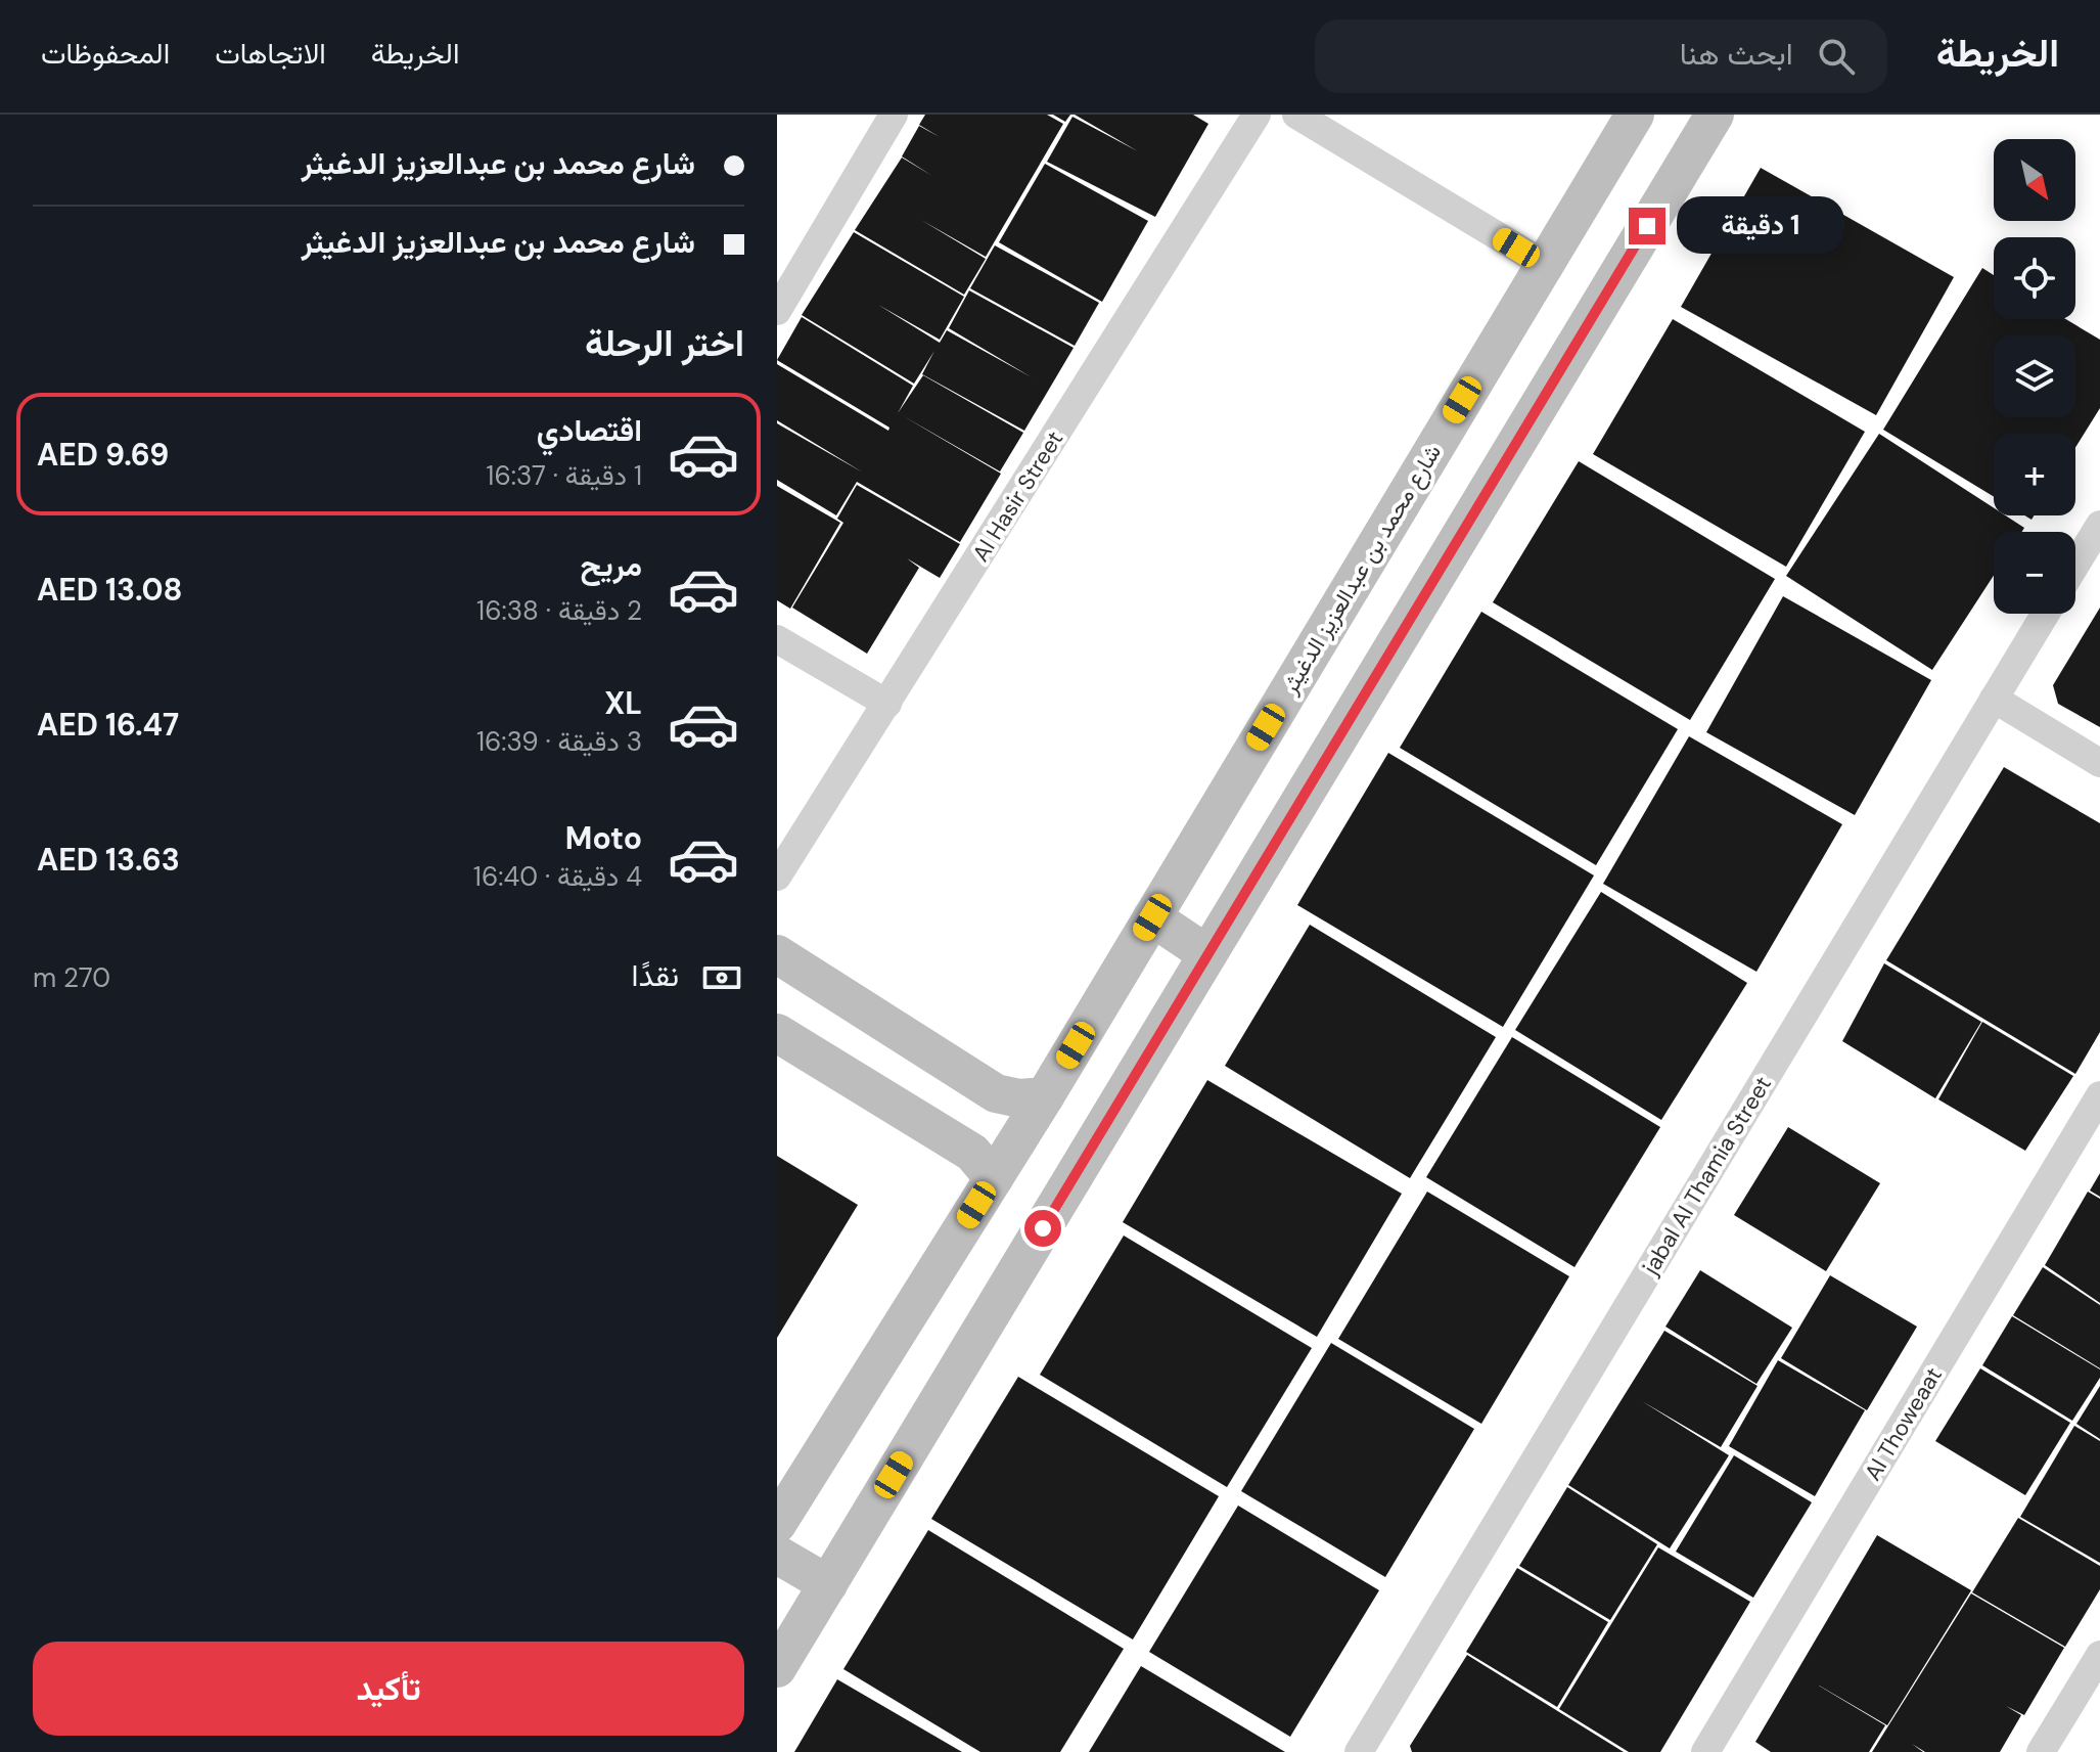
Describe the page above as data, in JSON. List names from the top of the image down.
{
  "streets": {
    "street": [
      "Al Hasir Street",
      "شارع محمد بن عبدالعزيز الدغيثر",
      "jabal Al Thamia Street",
      "Al Thoweaat"
    ]
  },
  "north": "bottom right",
  "page": {
    "header": "الخريطة",
    "search": "ابحث هنا",
    "nav": ["الخريطة", "الاتجاهات", "المحفوظات"],
    "banner": ["شارع محمد بن عبدالعزيز الدغيثر", "شارع محمد بن عبدالعزيز الدغيثر"],
    "map_buttons": ["+", "−"],
    "bubble": "1 دقيقة",
    "heading": "اختر الرحلة",
    "list": [
      {
        "name": "اقتصادي",
        "note": "1 دقيقة · 16:37",
        "value": "AED 9.69"
      },
      {
        "name": "مريح",
        "note": "2 دقيقة · 16:38",
        "value": "AED 13.08"
      },
      {
        "name": "XL",
        "note": "3 دقيقة · 16:39",
        "value": "AED 16.47"
      },
      {
        "name": "Moto",
        "note": "4 دقيقة · 16:40",
        "value": "AED 13.63"
      }
    ],
    "pay": ["نقدًا", "270 m"],
    "buttons": "تأكيد"
  }
}
